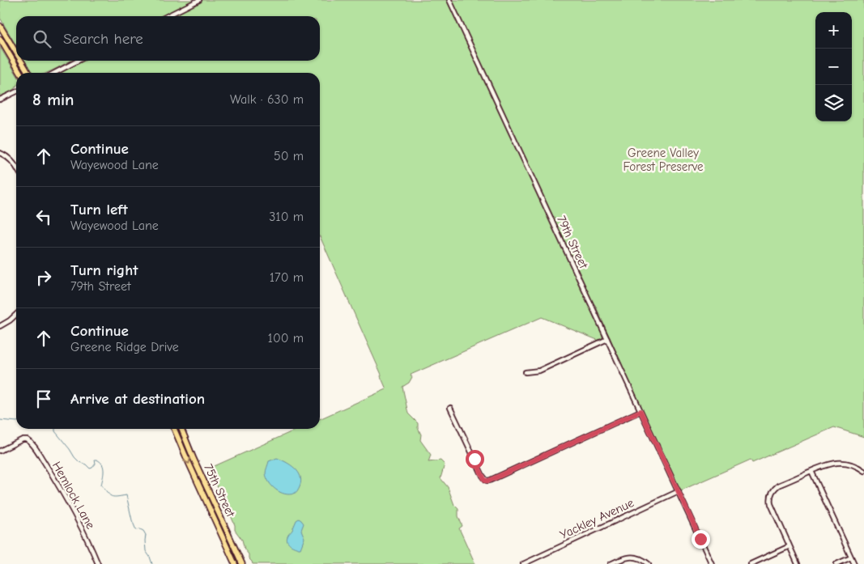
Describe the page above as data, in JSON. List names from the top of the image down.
{
  "streets": {
    "main road": ["75th Street"],
    "street": ["79th Street", "Hemlock Lane", "Yackley Avenue"]
  },
  "crossings": [
    ["79th Street", "Yackley Avenue"]
  ],
  "parks": ["Greene Valley Forest Preserve"],
  "page": {
    "map_buttons": ["+", "−"],
    "search": "Search here",
    "heading": ["8 min", "Walk · 630 m"],
    "list": [
      ["Continue", "Wayewood Lane", "50 m"],
      ["Turn left", "Wayewood Lane", "310 m"],
      ["Turn right", "79th Street", "170 m"],
      ["Continue", "Greene Ridge Drive", "100 m"],
      "Arrive at destination"
    ]
  }
}
